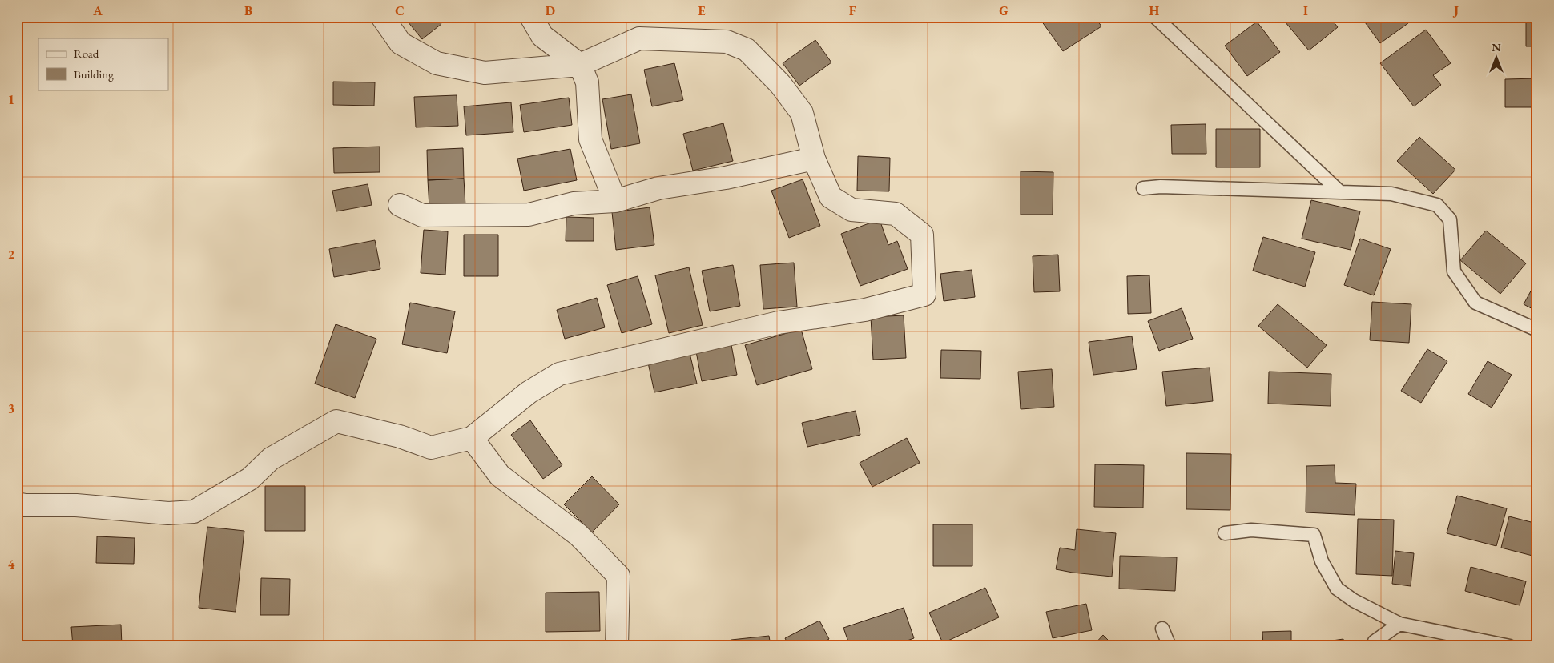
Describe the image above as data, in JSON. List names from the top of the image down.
{
  "legend": ["Road", "Building"],
  "north": "top",
  "grid": {
    "columns": [
      "A",
      "B",
      "C",
      "D",
      "E",
      "F",
      "G",
      "H",
      "I",
      "J"
    ],
    "rows": [
      "1",
      "2",
      "3",
      "4"
    ]
  }
}
